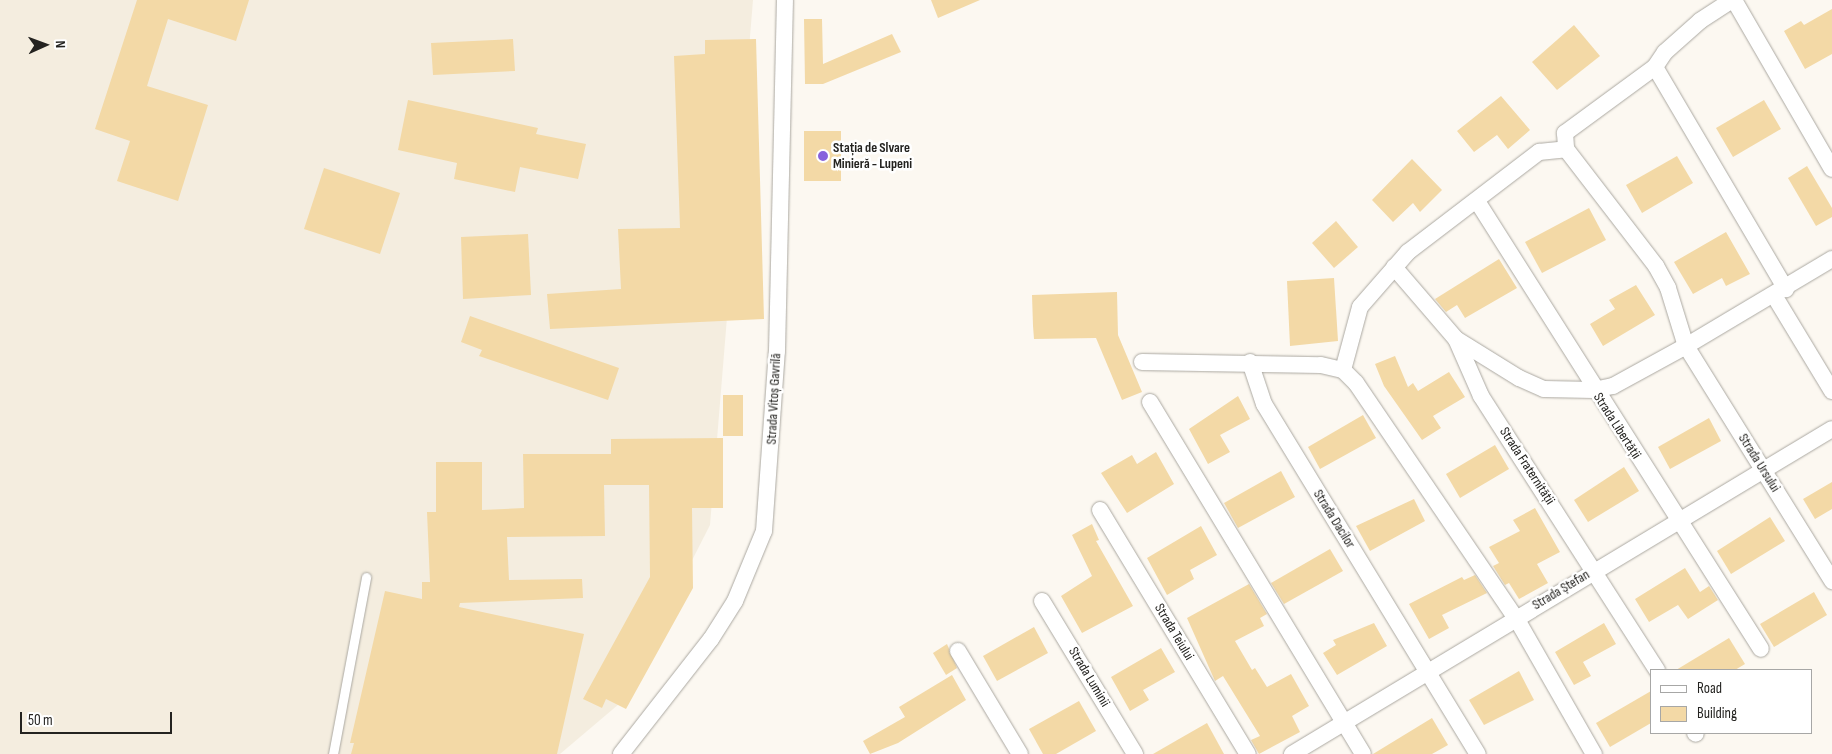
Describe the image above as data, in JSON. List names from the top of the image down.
{
  "streets": {
    "street": [
      "Strada Vitoș Gavrilă",
      "Strada Libertății",
      "Strada Ursului",
      "Strada Fraternității",
      "Strada Dacilor",
      "Strada Ștefan",
      "Strada Teiului",
      "Strada Luminii"
    ]
  },
  "crossings": [
    ["Strada Libertății", "Strada Ștefan"],
    ["Strada Ursului", "Strada Ștefan"],
    ["Strada Fraternității", "Strada Ștefan"],
    ["Strada Dacilor", "Strada Ștefan"]
  ],
  "places": ["Stația de Slvare Minieră - Lupeni"],
  "legend": ["Road", "Building"],
  "scale_bar": "50 m",
  "north": "right"
}
